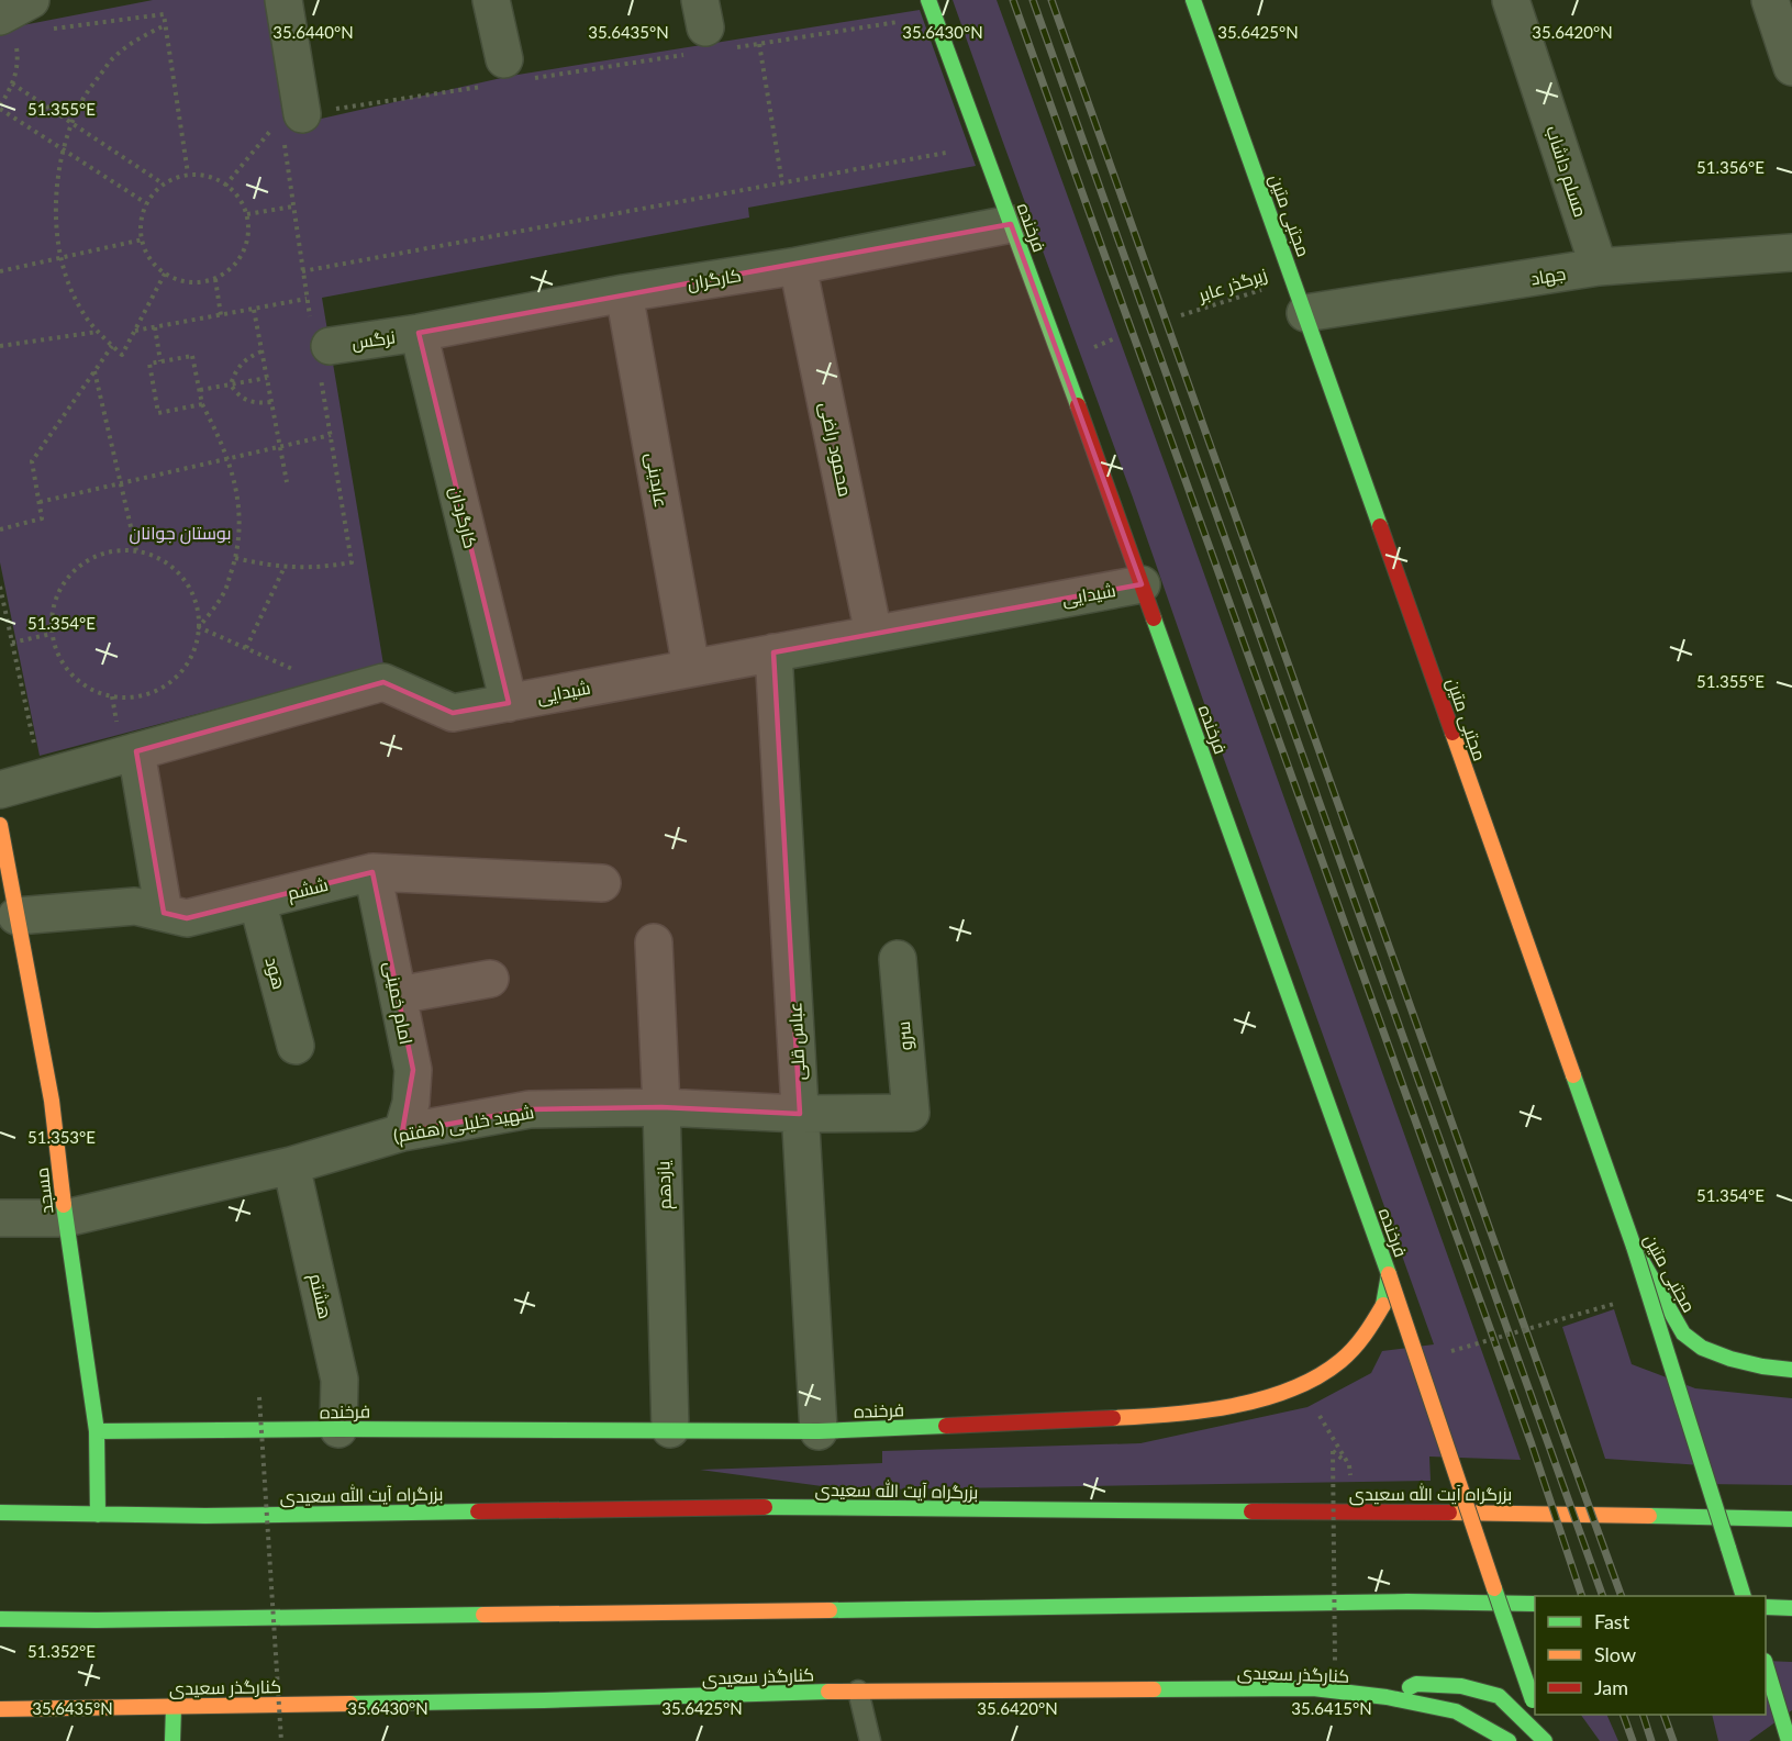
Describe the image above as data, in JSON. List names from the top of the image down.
{
  "streets": {
    "main road": [
      "مجتبی متین",
      "فرخنده",
      "مسجد",
      "بزرگراه آیت الله سعیدی",
      "کنارگذر سعیدی"
    ],
    "street": [
      "مسلم داشاب",
      "جهاد",
      "کارگران",
      "نرگس",
      "محمود راضی",
      "عابدینی",
      "کارگردان",
      "شیدایی",
      "ششم",
      "هود",
      "امام خمینی",
      "سرو",
      "عباس قلی",
      "شهید خلیلی (هفتم)",
      "یازدهم",
      "هشتم"
    ],
    "path": ["زیرگذر عابر"]
  },
  "crossings": [
    ["مسلم داشاب", "جهاد"],
    ["مجتبی متین", "جهاد"],
    ["مجتبی متین", "زیرگذر عابر"],
    ["فرخنده", "کارگران"],
    ["فرخنده", "شیدایی"],
    ["فرخنده", "عباس قلی"],
    ["فرخنده", "یازدهم"],
    ["فرخنده", "مسجد"],
    ["فرخنده", "هشتم"],
    ["کارگران", "نرگس"],
    ["کارگران", "محمود راضی"],
    ["کارگران", "عابدینی"],
    ["کارگران", "کارگردان"],
    ["نرگس", "کارگردان"],
    ["محمود راضی", "شیدایی"],
    ["عابدینی", "شیدایی"],
    ["کارگردان", "شیدایی"],
    ["شیدایی", "عباس قلی"],
    ["ششم", "هود"],
    ["ششم", "امام خمینی"],
    ["ششم", "مسجد"],
    ["امام خمینی", "شهید خلیلی (هفتم)"],
    ["سرو", "شهید خلیلی (هفتم)"],
    ["عباس قلی", "شهید خلیلی (هفتم)"],
    ["شهید خلیلی (هفتم)", "یازدهم"],
    ["شهید خلیلی (هفتم)", "مسجد"],
    ["شهید خلیلی (هفتم)", "هشتم"],
    ["مسجد", "بزرگراه آیت الله سعیدی"]
  ],
  "parks": ["بوستان جوانان"],
  "legend": ["Fast", "Slow", "Jam"],
  "coordinates": [
    "35.6440°N",
    "35.6435°N",
    "35.6430°N",
    "35.6425°N",
    "35.6420°N",
    "51.355°E",
    "51.356°E",
    "51.354°E",
    "51.353°E",
    "51.352°E",
    "35.6415°N"
  ]
}
